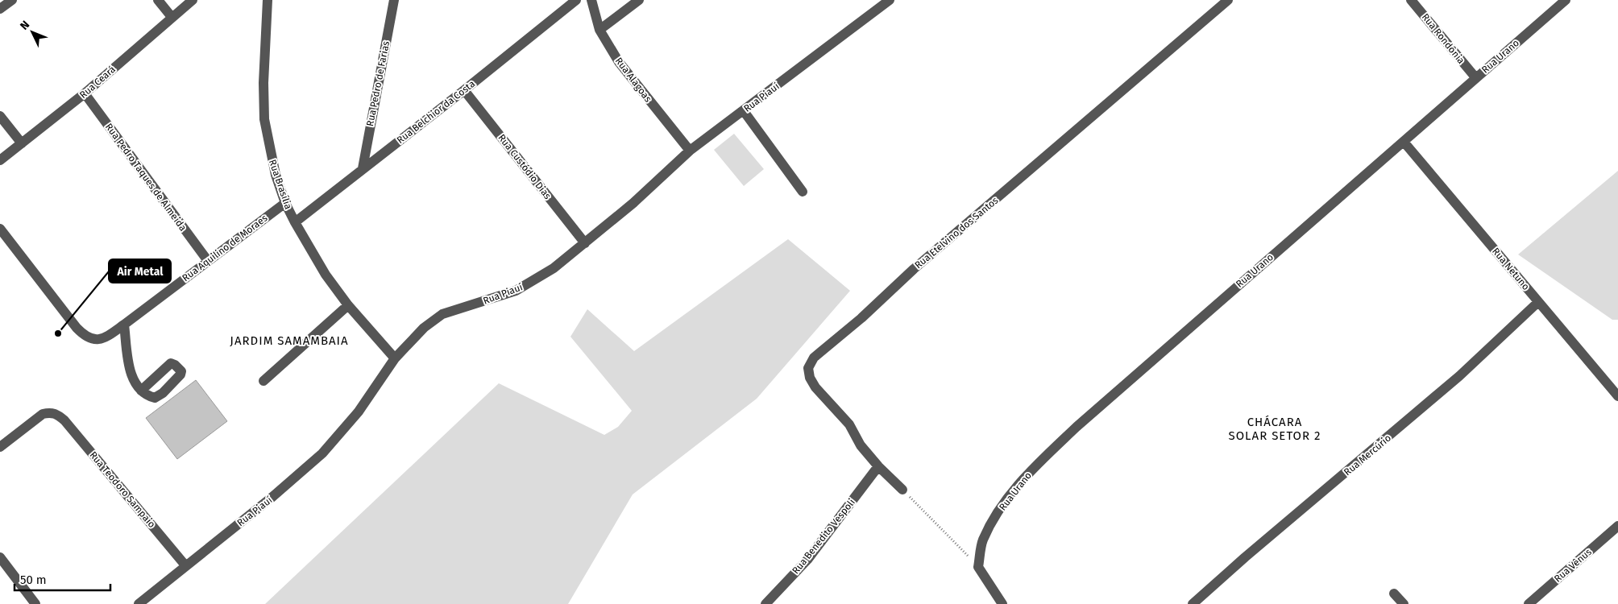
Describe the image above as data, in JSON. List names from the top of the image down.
{
  "streets": {
    "street": [
      "Rua Rondônia",
      "Rua Urano",
      "Rua Alagoas",
      "Rua Ceará",
      "Rua Pedro de Farias",
      "Rua Piauí",
      "Rua Belchior da Costa",
      "Rua Custódio Dias",
      "Rua Pedro Taques de Almeida",
      "Rua Brasília",
      "Rua Etelvino dos Santos",
      "Rua Aquilino de Moraes",
      "Rua Netuno",
      "Rua Mercúrio",
      "Rua Teodoro Sampaio",
      "Rua Benedito Vespoli",
      "Rua Vênus"
    ]
  },
  "crossings": [
    ["Rua Rondônia", "Rua Urano"],
    ["Rua Urano", "Rua Netuno"],
    ["Rua Alagoas", "Rua Piauí"],
    ["Rua Ceará", "Rua Pedro Taques de Almeida"],
    ["Rua Pedro de Farias", "Rua Belchior da Costa"],
    ["Rua Piauí", "Rua Custódio Dias"],
    ["Rua Piauí", "Rua Brasília"],
    ["Rua Piauí", "Rua Teodoro Sampaio"],
    ["Rua Belchior da Costa", "Rua Custódio Dias"],
    ["Rua Belchior da Costa", "Rua Brasília"],
    ["Rua Pedro Taques de Almeida", "Rua Aquilino de Moraes"],
    ["Rua Brasília", "Rua Aquilino de Moraes"],
    ["Rua Etelvino dos Santos", "Rua Benedito Vespoli"],
    ["Rua Netuno", "Rua Mercúrio"]
  ],
  "districts": ["JARDIM SAMAMBAIA", "CHÁCARA SOLAR SETOR 2"],
  "places": ["Air Metal"],
  "scale_bar": "50 m",
  "north": "top left"
}
